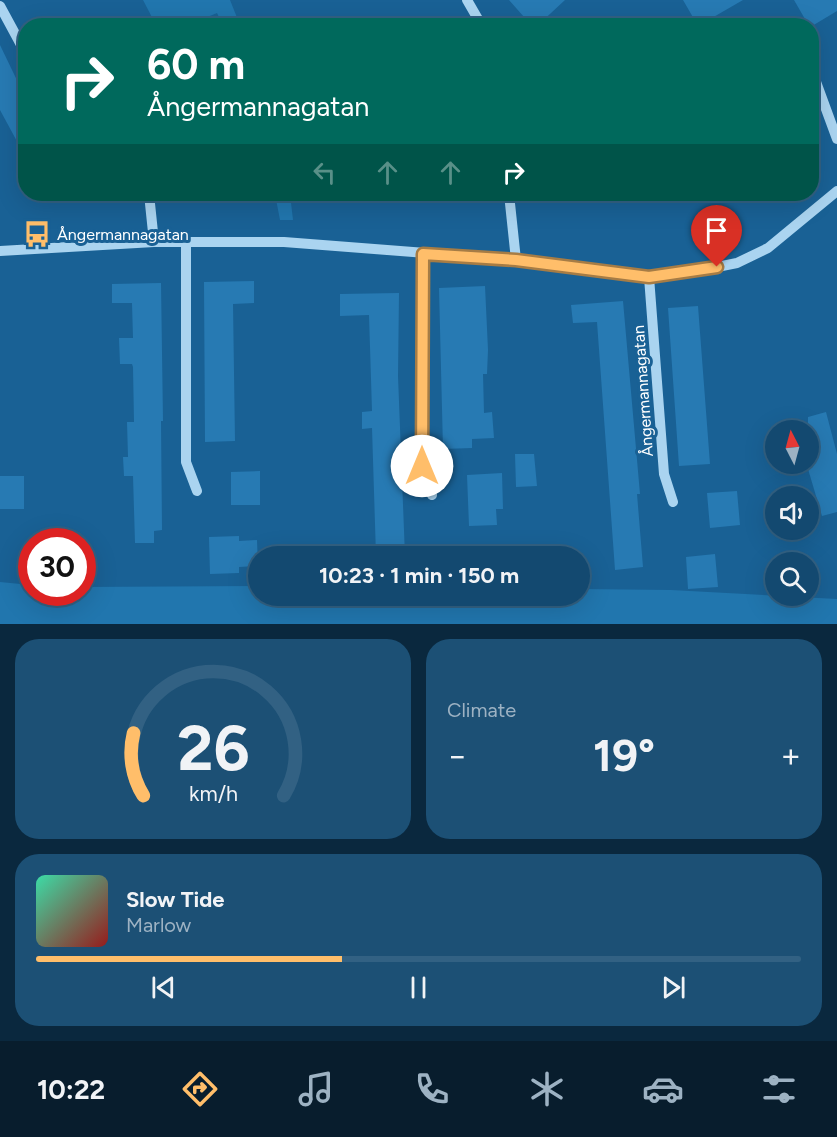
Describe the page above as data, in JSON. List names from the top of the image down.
{
  "streets": {
    "street": ["Ångermannagatan"]
  },
  "places": {
    "bus stop": ["Ångermannagatan"]
  },
  "north": "top",
  "page": {
    "turn": ["60 m", "Ångermannagatan"],
    "limit": "30",
    "trip": "10:23 · 1 min · 150 m",
    "tile": "Climate",
    "heat": ["−", "19°", "+"],
    "song": ["Slow Tide", "Marlow"],
    "tabs": "10:22",
    "gauge": ["26", "km/h"]
  }
}
